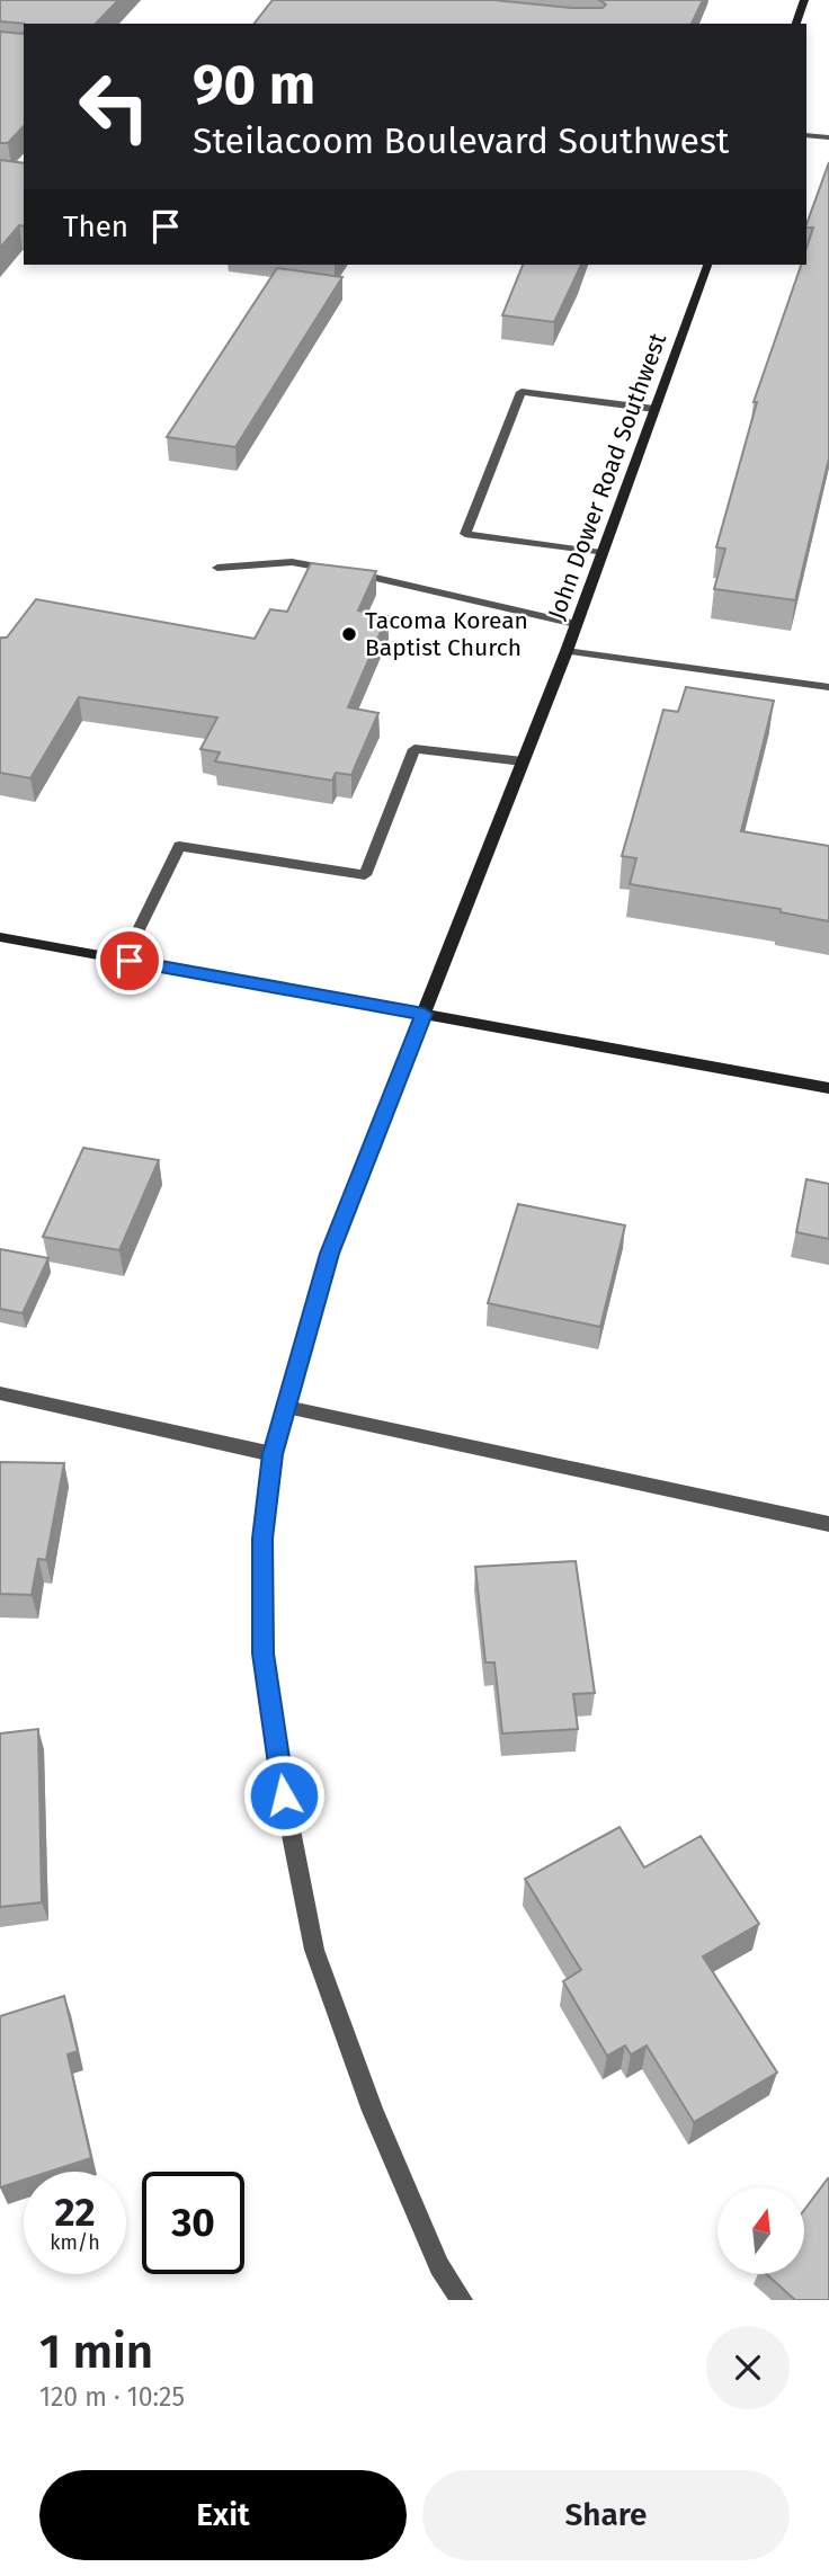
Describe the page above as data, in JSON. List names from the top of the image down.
{
  "streets": {
    "street": ["John Dower Road Southwest"]
  },
  "places": ["Tacoma Korean Baptist Church"],
  "north": "top",
  "page": {
    "turn": ["90 m", "Steilacoom Boulevard Southwest"],
    "then": "Then",
    "speed": "22 km/h",
    "limit": "30",
    "heading": ["1 min", "120 m · 10:25"],
    "buttons": ["Exit", "Share"]
  }
}
